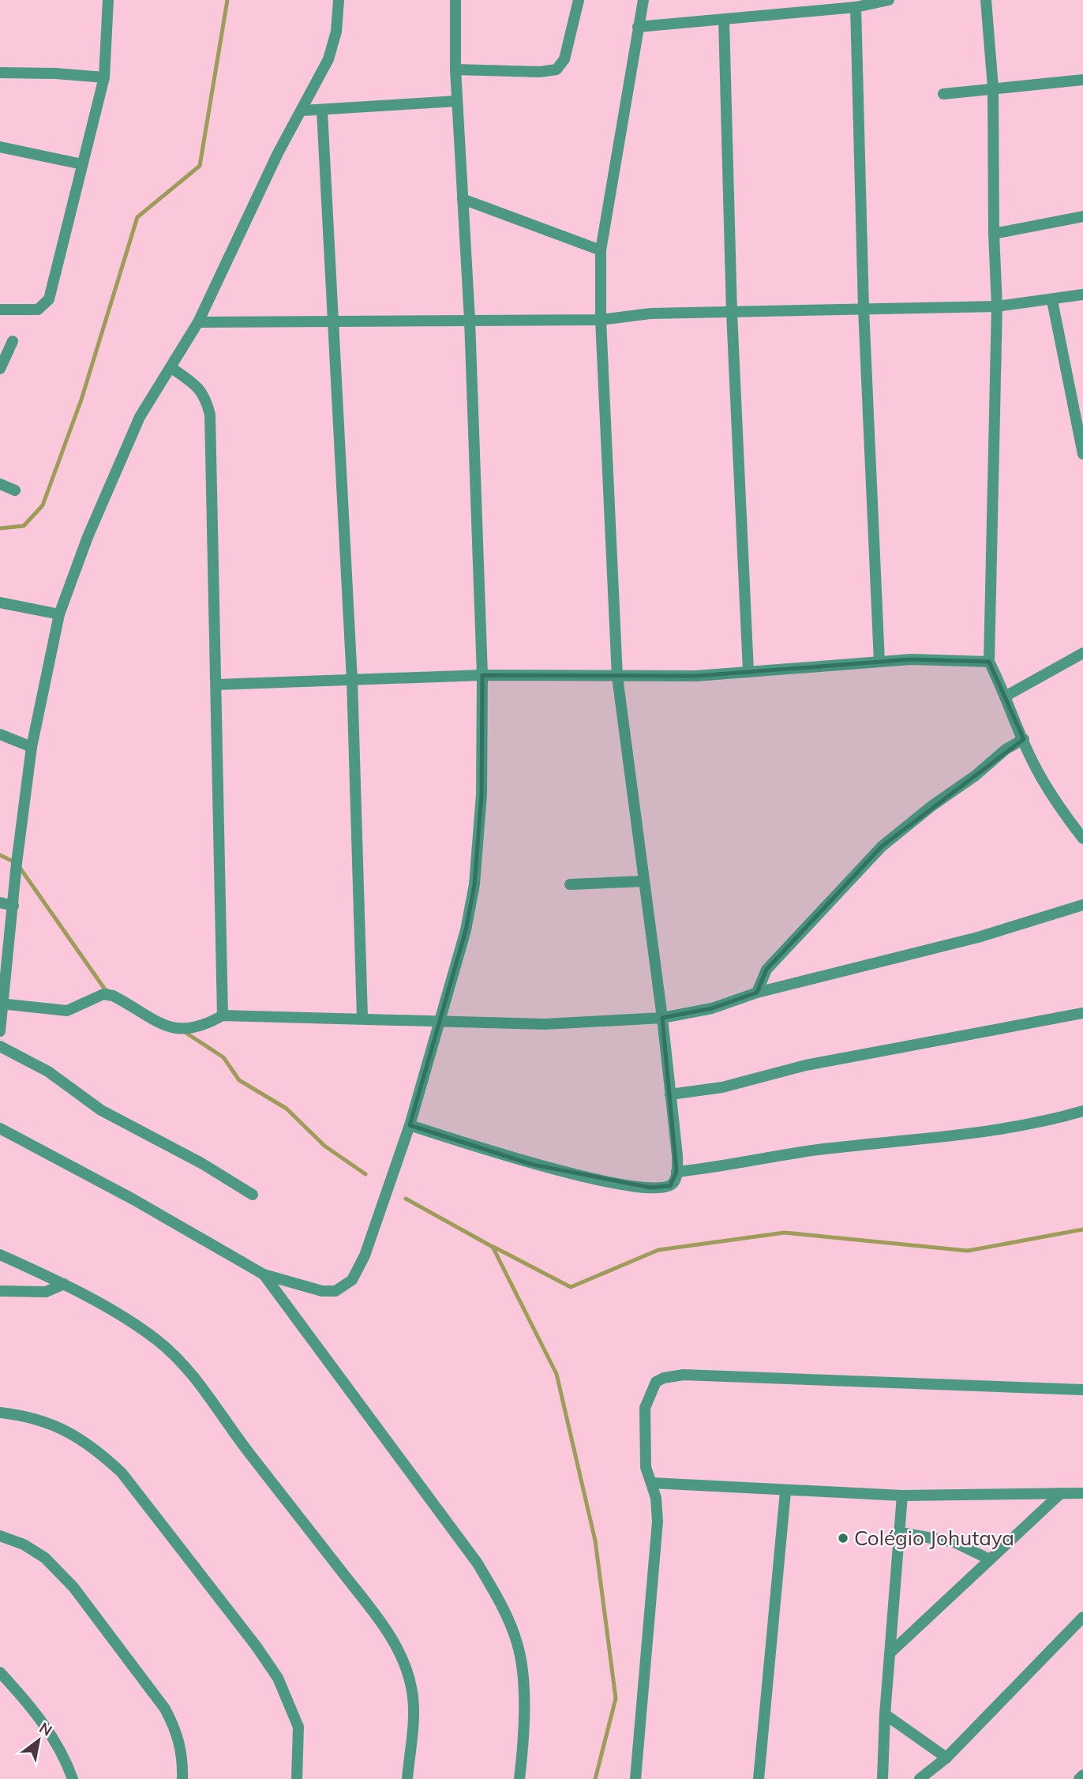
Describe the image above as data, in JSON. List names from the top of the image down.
{
  "places": ["Colégio Johutaya"],
  "north": "top right"
}
